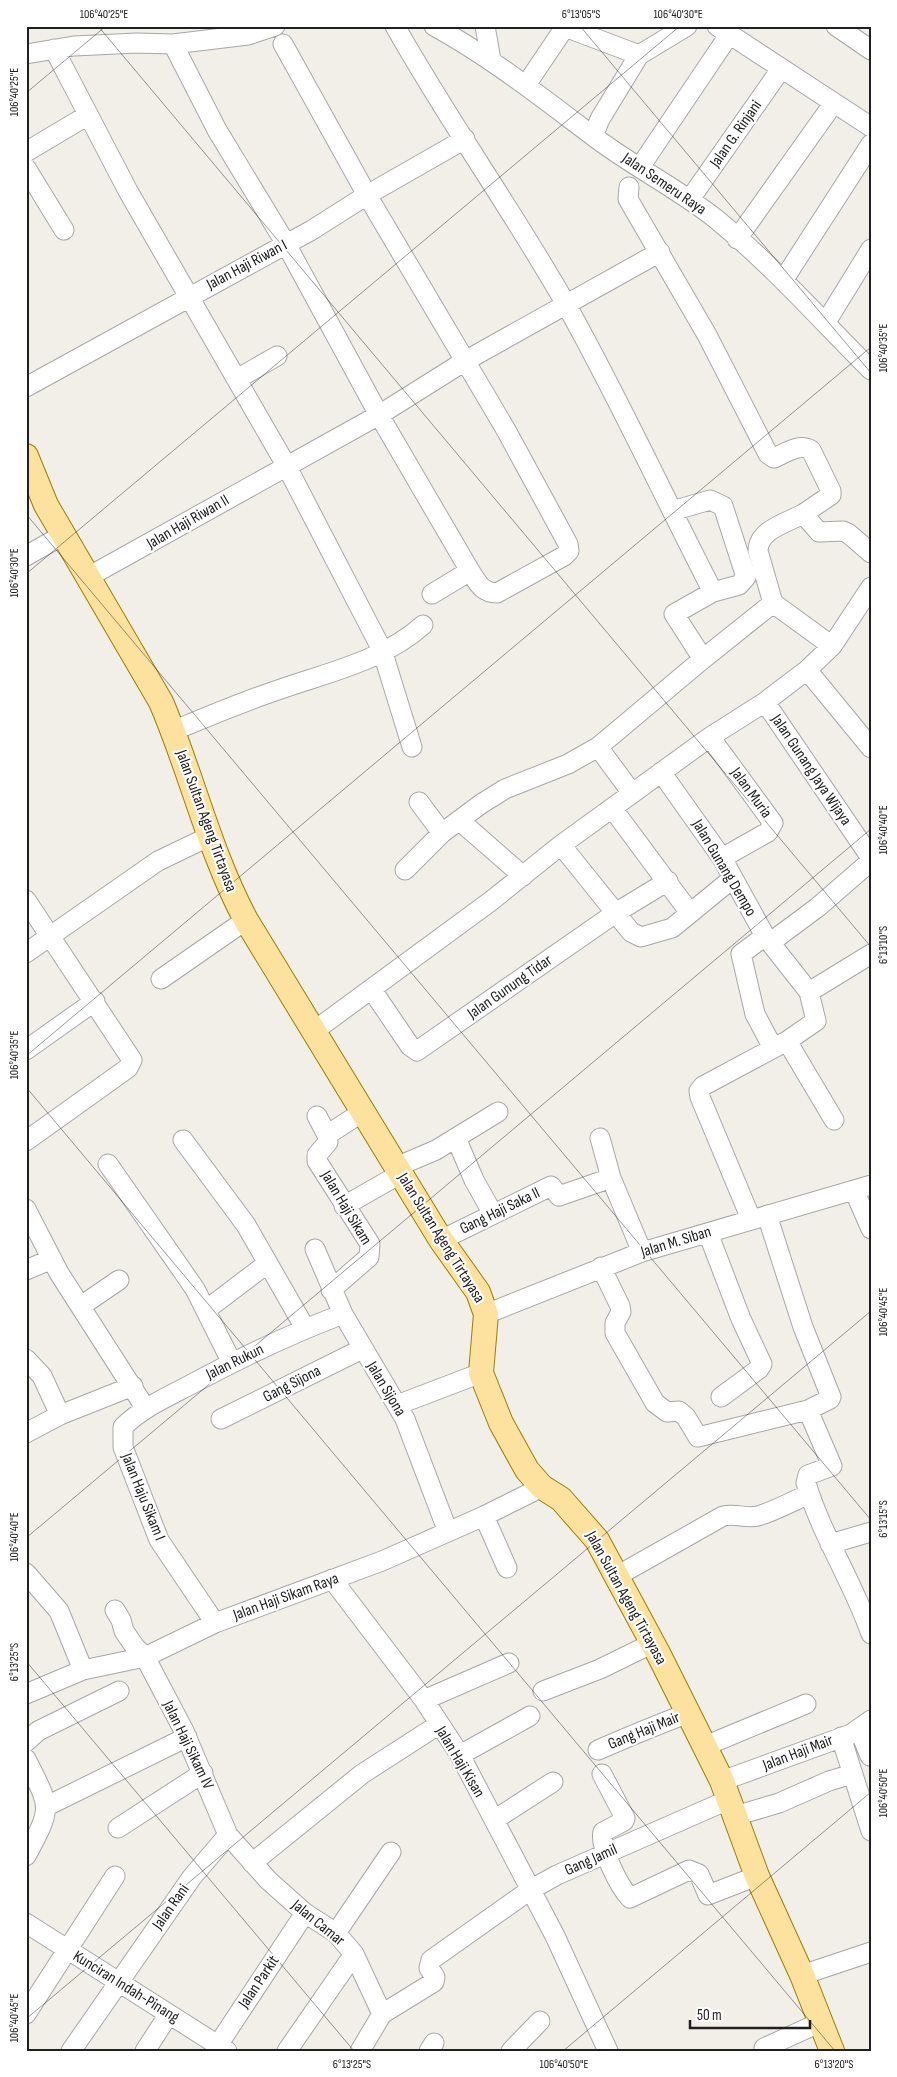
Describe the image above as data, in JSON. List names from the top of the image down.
{
  "streets": {
    "main road": ["Jalan Sultan Ageng Tirtayasa"],
    "street": [
      "Jalan G. Rinjani",
      "Jalan Semeru Raya",
      "Jalan Haji Riwan I",
      "Jalan Haji Riwan II",
      "Jalan Gunang Jaya Wijaya",
      "Jalan Muria",
      "Jalan Gunang Dempo",
      "Jalan Gunung Tidar",
      "Jalan Haji Sikam",
      "Gang Haji Saka II",
      "Jalan M. Siban",
      "Jalan Rukun",
      "Gang Sijona",
      "Jalan Sijona",
      "Jalan Haju Sikam I",
      "Jalan Haji Sikam Raya",
      "Gang Haji Mair",
      "Jalan Haji Sikam IV",
      "Jalan Haji Mair",
      "Jalan Haji Kisan",
      "Gang Jamil",
      "Jalan Rani",
      "Jalan Camar",
      "Jalan Parkit",
      "Kunciran Indah-Pinang"
    ]
  },
  "crossings": [
    ["Jalan G. Rinjani", "Jalan Semeru Raya"],
    ["Jalan Haji Riwan II", "Jalan Sultan Ageng Tirtayasa"],
    ["Jalan Muria", "Jalan Gunang Dempo"],
    ["Jalan Sultan Ageng Tirtayasa", "Gang Haji Saka II"],
    ["Jalan Sultan Ageng Tirtayasa", "Jalan M. Siban"],
    ["Jalan Sultan Ageng Tirtayasa", "Jalan Haji Sikam Raya"],
    ["Jalan Sultan Ageng Tirtayasa", "Gang Haji Mair"],
    ["Jalan Sultan Ageng Tirtayasa", "Jalan Haji Mair"],
    ["Jalan Sultan Ageng Tirtayasa", "Gang Jamil"],
    ["Jalan Haji Sikam", "Jalan Sijona"],
    ["Jalan Rukun", "Jalan Sijona"],
    ["Jalan Rukun", "Jalan Haju Sikam I"],
    ["Gang Sijona", "Jalan Sijona"],
    ["Jalan Sijona", "Jalan Haji Sikam Raya"],
    ["Jalan Haju Sikam I", "Jalan Haji Sikam Raya"],
    ["Jalan Haji Sikam Raya", "Jalan Haji Sikam IV"],
    ["Jalan Haji Sikam Raya", "Jalan Haji Kisan"],
    ["Jalan Haji Sikam IV", "Jalan Rani"],
    ["Jalan Haji Sikam IV", "Jalan Camar"],
    ["Jalan Haji Mair", "Gang Jamil"],
    ["Jalan Haji Kisan", "Gang Jamil"],
    ["Gang Jamil", "Jalan Camar"],
    ["Jalan Rani", "Jalan Camar"],
    ["Jalan Rani", "Kunciran Indah-Pinang"],
    ["Jalan Camar", "Jalan Parkit"],
    ["Jalan Parkit", "Kunciran Indah-Pinang"]
  ],
  "scale_bar": "50 m",
  "coordinates": [
    "106°40'25\"E",
    "6°13'05\"S",
    "106°40'30\"E",
    "106°40'35\"E",
    "106°40'40\"E",
    "6°13'10\"S",
    "106°40'45\"E",
    "6°13'15\"S",
    "6°13'25\"S",
    "106°40'50\"E",
    "6°13'20\"S"
  ]
}
